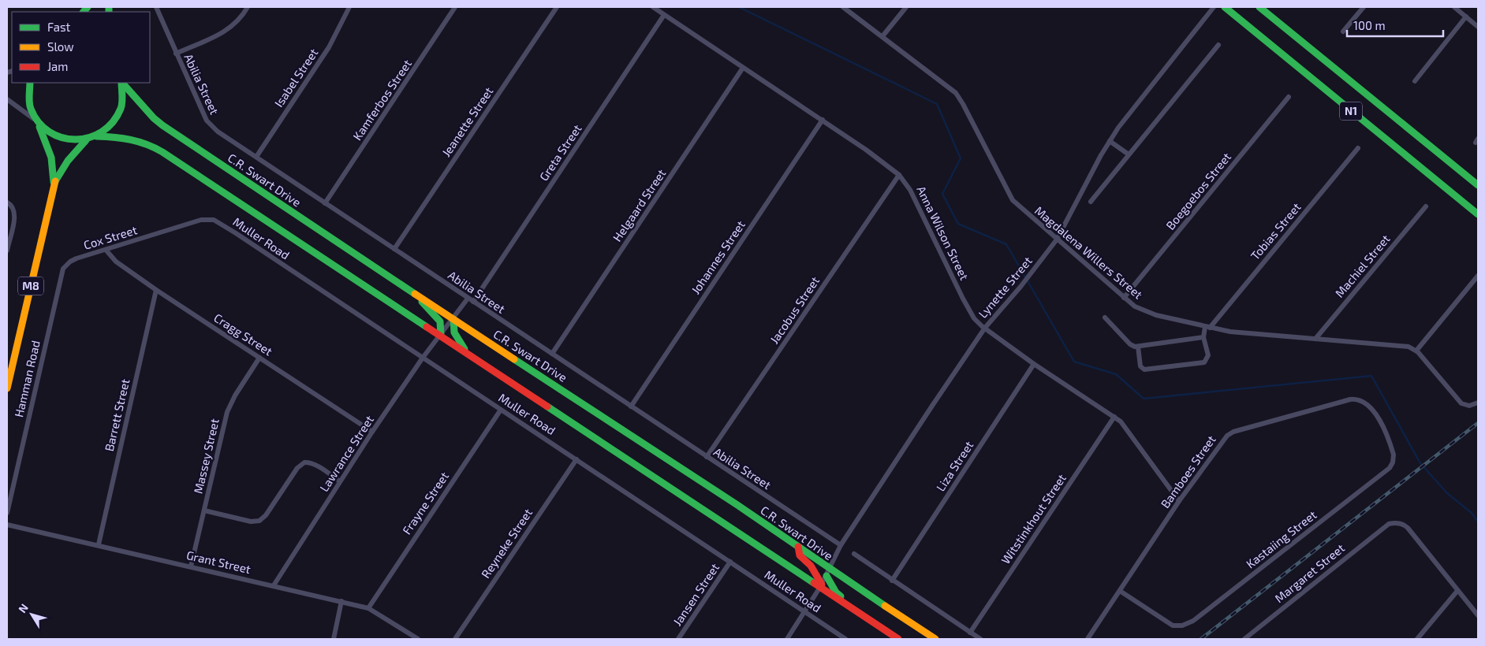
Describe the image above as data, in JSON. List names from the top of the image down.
{
  "streets": {
    "main road": ["N1", "C.R. Swart Drive", "M8"],
    "street": [
      "Isabel Street",
      "Abilia Street",
      "Kamferbos Street",
      "Jeanette Street",
      "Greta Street",
      "Boegoebos Street",
      "Helgaard Street",
      "Tobias Street",
      "Anna Wilson Street",
      "Cox Street",
      "Muller Road",
      "Magdalena Willers Street",
      "Johannes Street",
      "Machiel Street",
      "Lynette Street",
      "Jacobus Street",
      "Cragg Street",
      "Hamman Road",
      "Barrett Street",
      "Lawrance Street",
      "Massey Street",
      "Liza Street",
      "Bamboes Street",
      "Frayne Street",
      "Witstinkhout Street",
      "Kastaiing Street",
      "Reyneke Street",
      "Grant Street",
      "Margaret Street",
      "Jansen Street"
    ]
  },
  "crossings": [
    ["Isabel Street", "Abilia Street"],
    ["Abilia Street", "Kamferbos Street"],
    ["Abilia Street", "Jeanette Street"],
    ["Abilia Street", "Greta Street"],
    ["Abilia Street", "Helgaard Street"],
    ["Abilia Street", "Johannes Street"],
    ["Abilia Street", "Lynette Street"],
    ["Abilia Street", "Jacobus Street"],
    ["Greta Street", "Anna Wilson Street"],
    ["C.R. Swart Drive", "Lynette Street"],
    ["C.R. Swart Drive", "Lawrance Street"],
    ["Boegoebos Street", "Magdalena Willers Street"],
    ["Helgaard Street", "Anna Wilson Street"],
    ["Tobias Street", "Magdalena Willers Street"],
    ["Anna Wilson Street", "Johannes Street"],
    ["Anna Wilson Street", "Lynette Street"],
    ["Anna Wilson Street", "Jacobus Street"],
    ["Anna Wilson Street", "Liza Street"],
    ["Anna Wilson Street", "Bamboes Street"],
    ["Anna Wilson Street", "Witstinkhout Street"],
    ["Cox Street", "Muller Road"],
    ["Cox Street", "Cragg Street"],
    ["Cox Street", "Hamman Road"],
    ["Muller Road", "Lynette Street"],
    ["Muller Road", "Lawrance Street"],
    ["Muller Road", "Frayne Street"],
    ["Muller Road", "Reyneke Street"],
    ["Muller Road", "Jansen Street"],
    ["Magdalena Willers Street", "Machiel Street"],
    ["Magdalena Willers Street", "Lynette Street"],
    ["Cragg Street", "Barrett Street"],
    ["Cragg Street", "Lawrance Street"],
    ["Cragg Street", "Massey Street"],
    ["Barrett Street", "Grant Street"],
    ["Lawrance Street", "Grant Street"],
    ["Massey Street", "Grant Street"],
    ["Bamboes Street", "Kastaiing Street"],
    ["Frayne Street", "Grant Street"]
  ],
  "legend": ["Fast", "Slow", "Jam"],
  "scale_bar": "100 m",
  "north": "top left"
}
